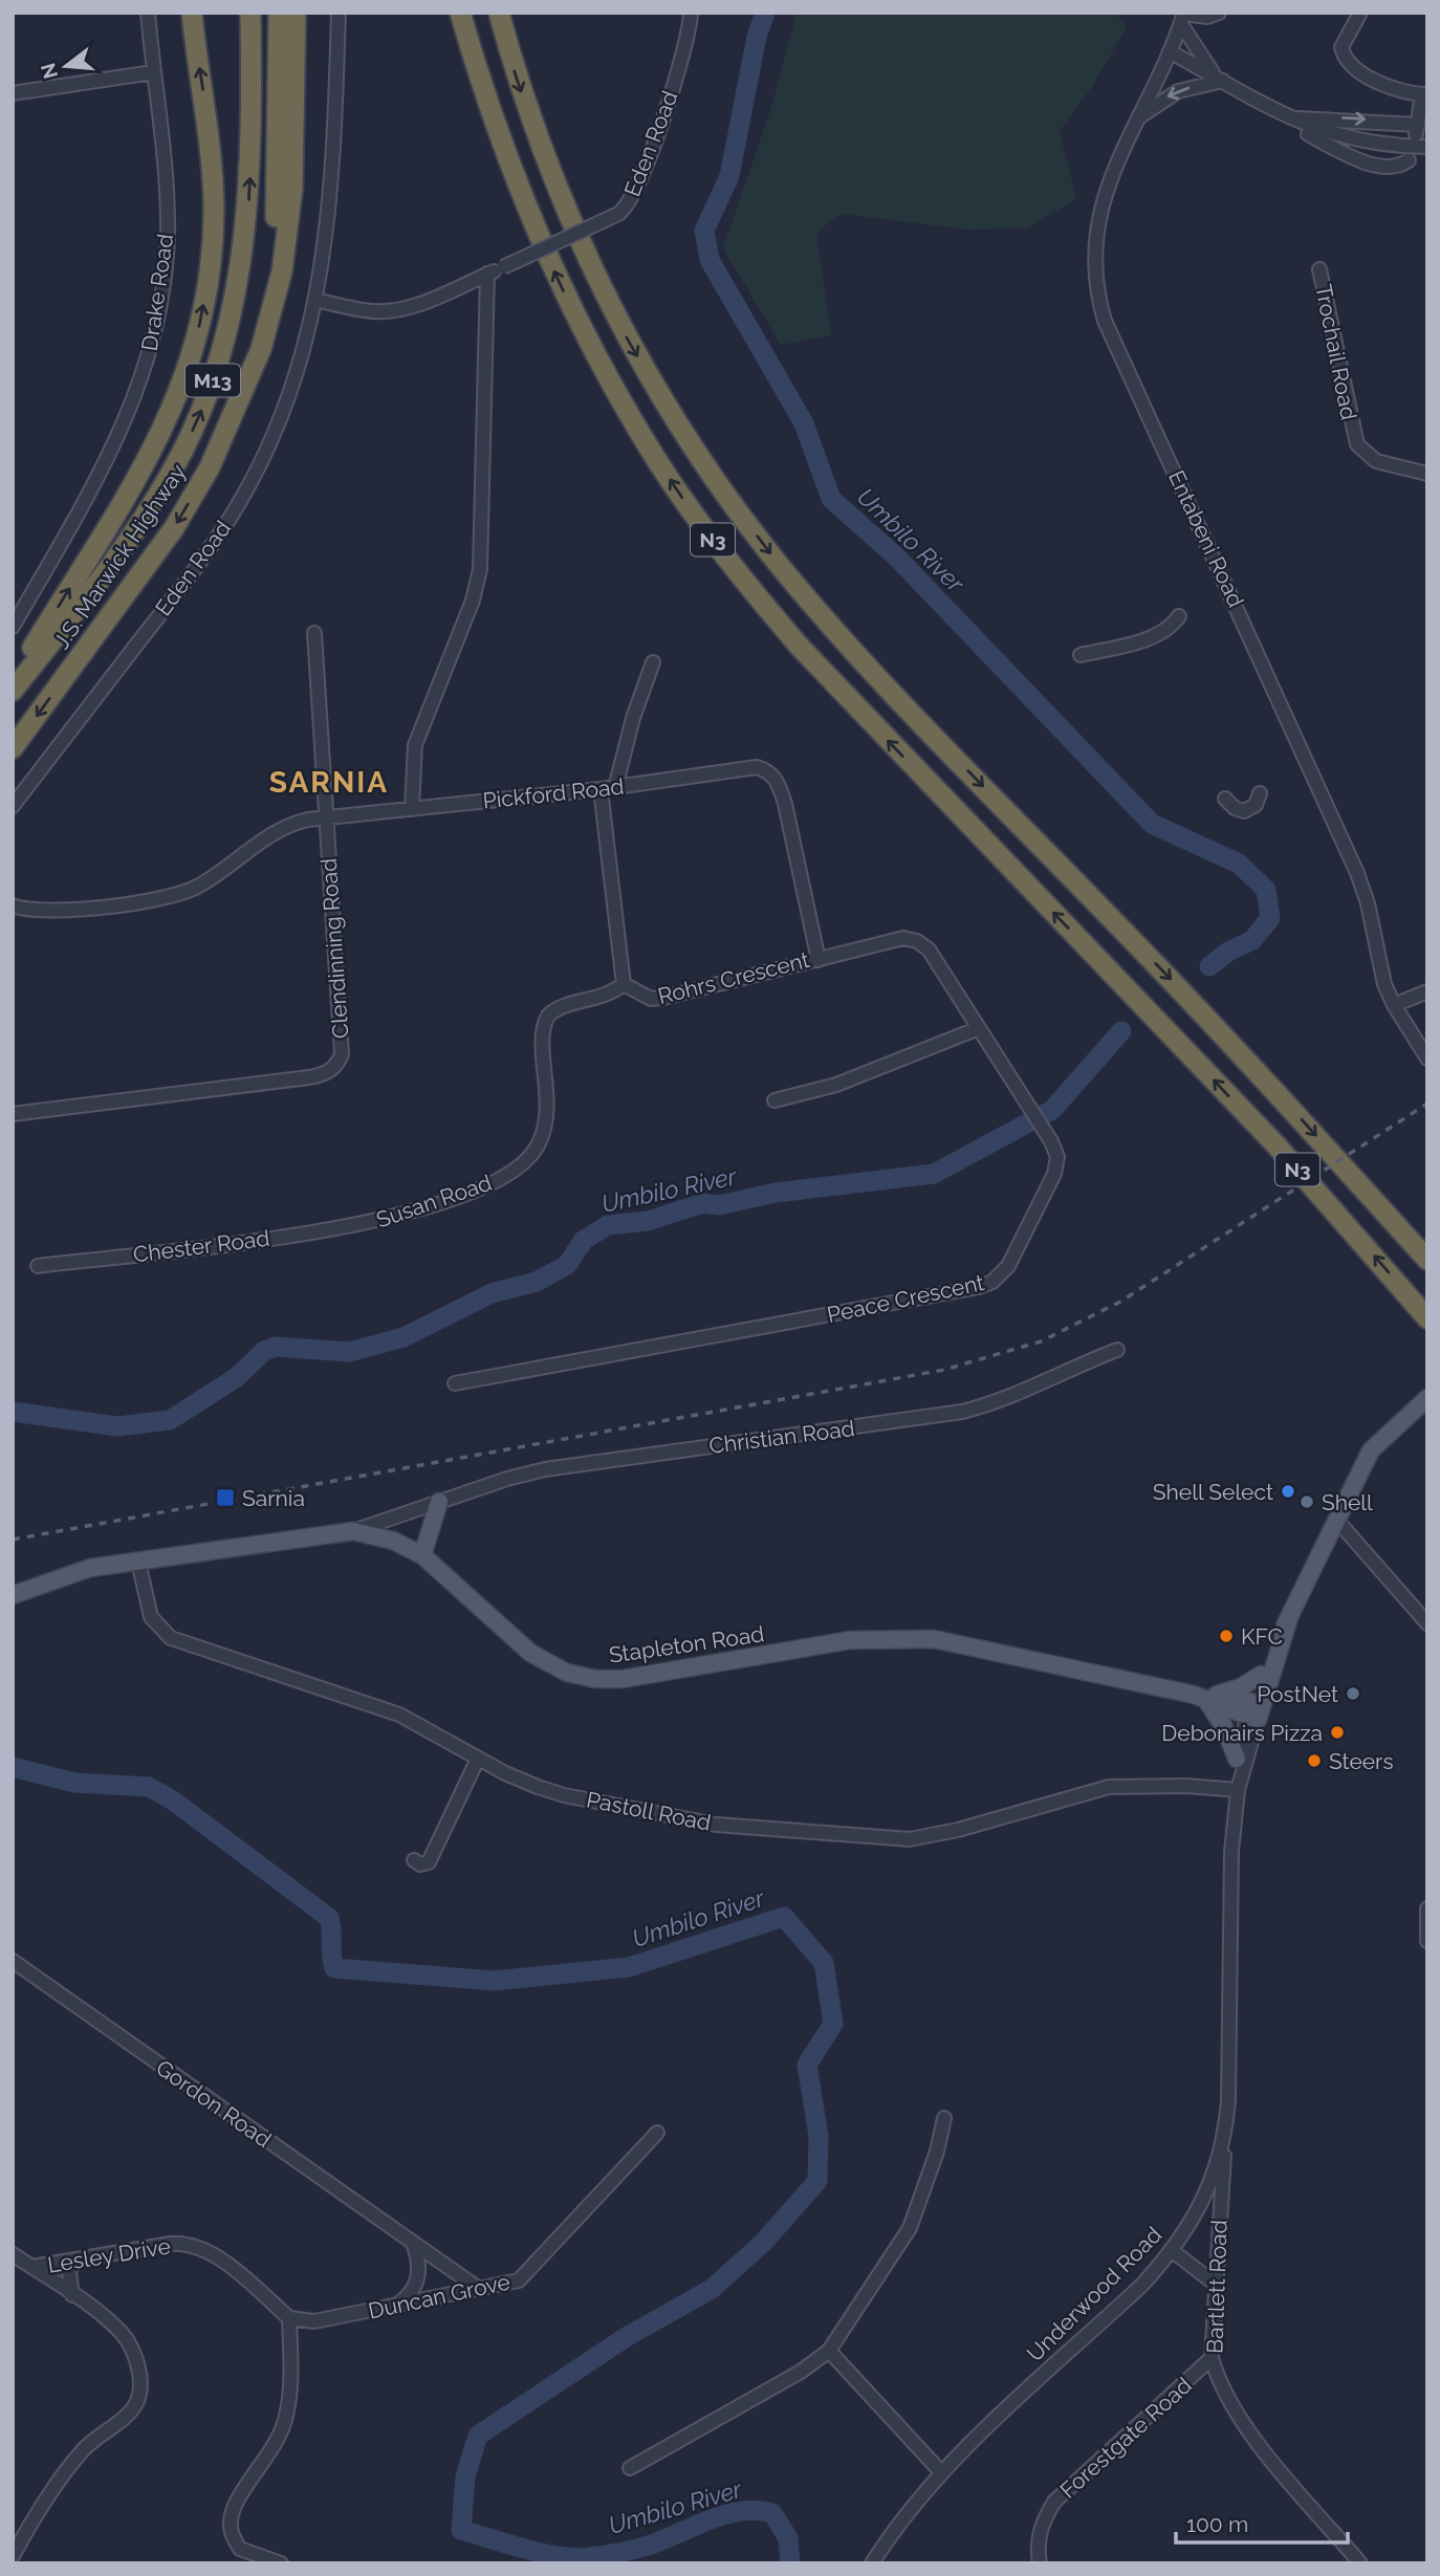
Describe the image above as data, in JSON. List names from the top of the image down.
{
  "streets": {
    "highway": ["M13", "N3", "J.S. Marwick Highway"],
    "main road": ["Stapleton Road", "Underwood Road"],
    "street": [
      "Eden Road",
      "Drake Road",
      "Trochail Road",
      "Entabeni Road",
      "Pickford Road",
      "Clendinning Road",
      "Rohrs Crescent",
      "Susan Road",
      "Chester Road",
      "Peace Crescent",
      "Christian Road",
      "Pastoll Road",
      "Gordon Road",
      "Lesley Drive",
      "Bartlett Road",
      "Duncan Grove",
      "Forestgate Road"
    ]
  },
  "crossings": [
    ["M13", "J.S. Marwick Highway"],
    ["Pickford Road", "Clendinning Road"],
    ["Pickford Road", "Rohrs Crescent"],
    ["Rohrs Crescent", "Susan Road"],
    ["Rohrs Crescent", "Peace Crescent"],
    ["Susan Road", "Chester Road"],
    ["Christian Road", "Stapleton Road"],
    ["Stapleton Road", "Pastoll Road"],
    ["Stapleton Road", "Underwood Road"],
    ["Pastoll Road", "Underwood Road"],
    ["Gordon Road", "Duncan Grove"],
    ["Lesley Drive", "Duncan Grove"],
    ["Bartlett Road", "Underwood Road"],
    ["Bartlett Road", "Forestgate Road"]
  ],
  "districts": ["SARNIA"],
  "water": ["Umbilo River"],
  "places": {
    "other": [
      "Shell Select",
      "Shell",
      "KFC",
      "PostNet",
      "Debonairs Pizza",
      "Steers"
    ],
    "transit": ["Sarnia"]
  },
  "scale_bar": "100 m",
  "north": "left"
}
